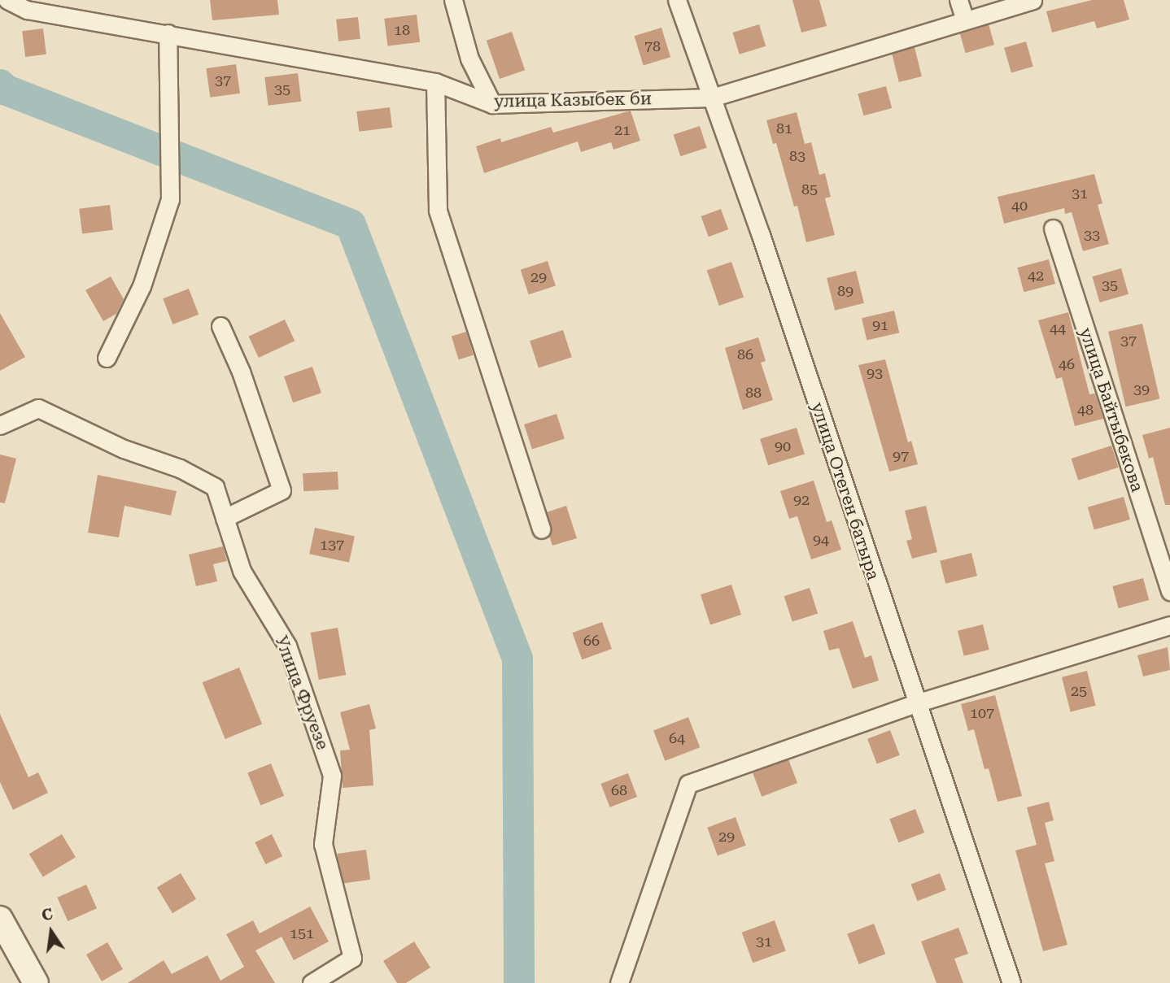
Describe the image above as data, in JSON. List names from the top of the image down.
{
  "streets": {
    "street": [
      "улица Казыбек би",
      "улица Байтыбекова",
      "улица Отеген батыра",
      "Улица Фруезе"
    ]
  },
  "crossings": [
    ["улица Казыбек би", "улица Отеген батыра"]
  ],
  "house_numbers": [
    "18",
    "78",
    "37",
    "35",
    "81",
    "21",
    "83",
    "85",
    "31",
    "40",
    "33",
    "42",
    "29",
    "35",
    "89",
    "91",
    "44",
    "37",
    "86",
    "46",
    "93",
    "39",
    "88",
    "48",
    "90",
    "97",
    "92",
    "94",
    "137",
    "66",
    "25",
    "107",
    "64",
    "68",
    "29",
    "151",
    "31"
  ],
  "north": "top"
}
